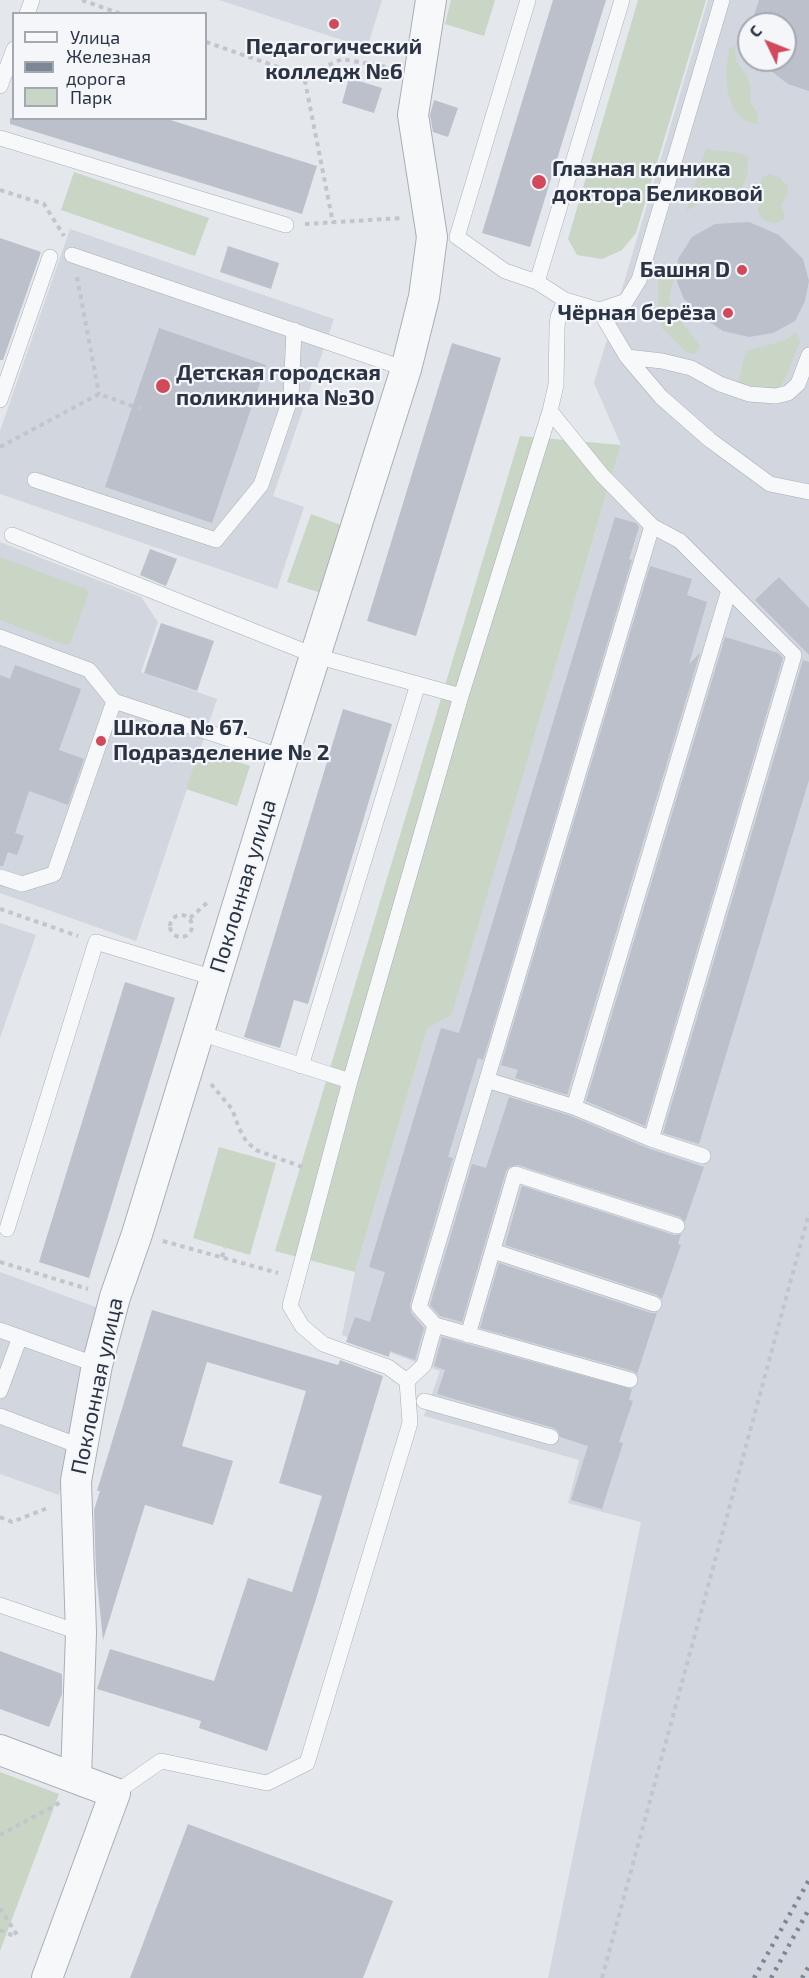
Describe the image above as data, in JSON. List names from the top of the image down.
{
  "streets": {
    "street": ["Поклонная улица"]
  },
  "places": [
    "Педагогический колледж №6",
    "Глазная клиника доктора Беликовой",
    "Башня D",
    "Чёрная берёза",
    "Детская городская поликлиника №30",
    "Школа № 67. Подразделение № 2"
  ],
  "legend": ["Улица", "Железная дорога", "Парк"],
  "north": "top left"
}
